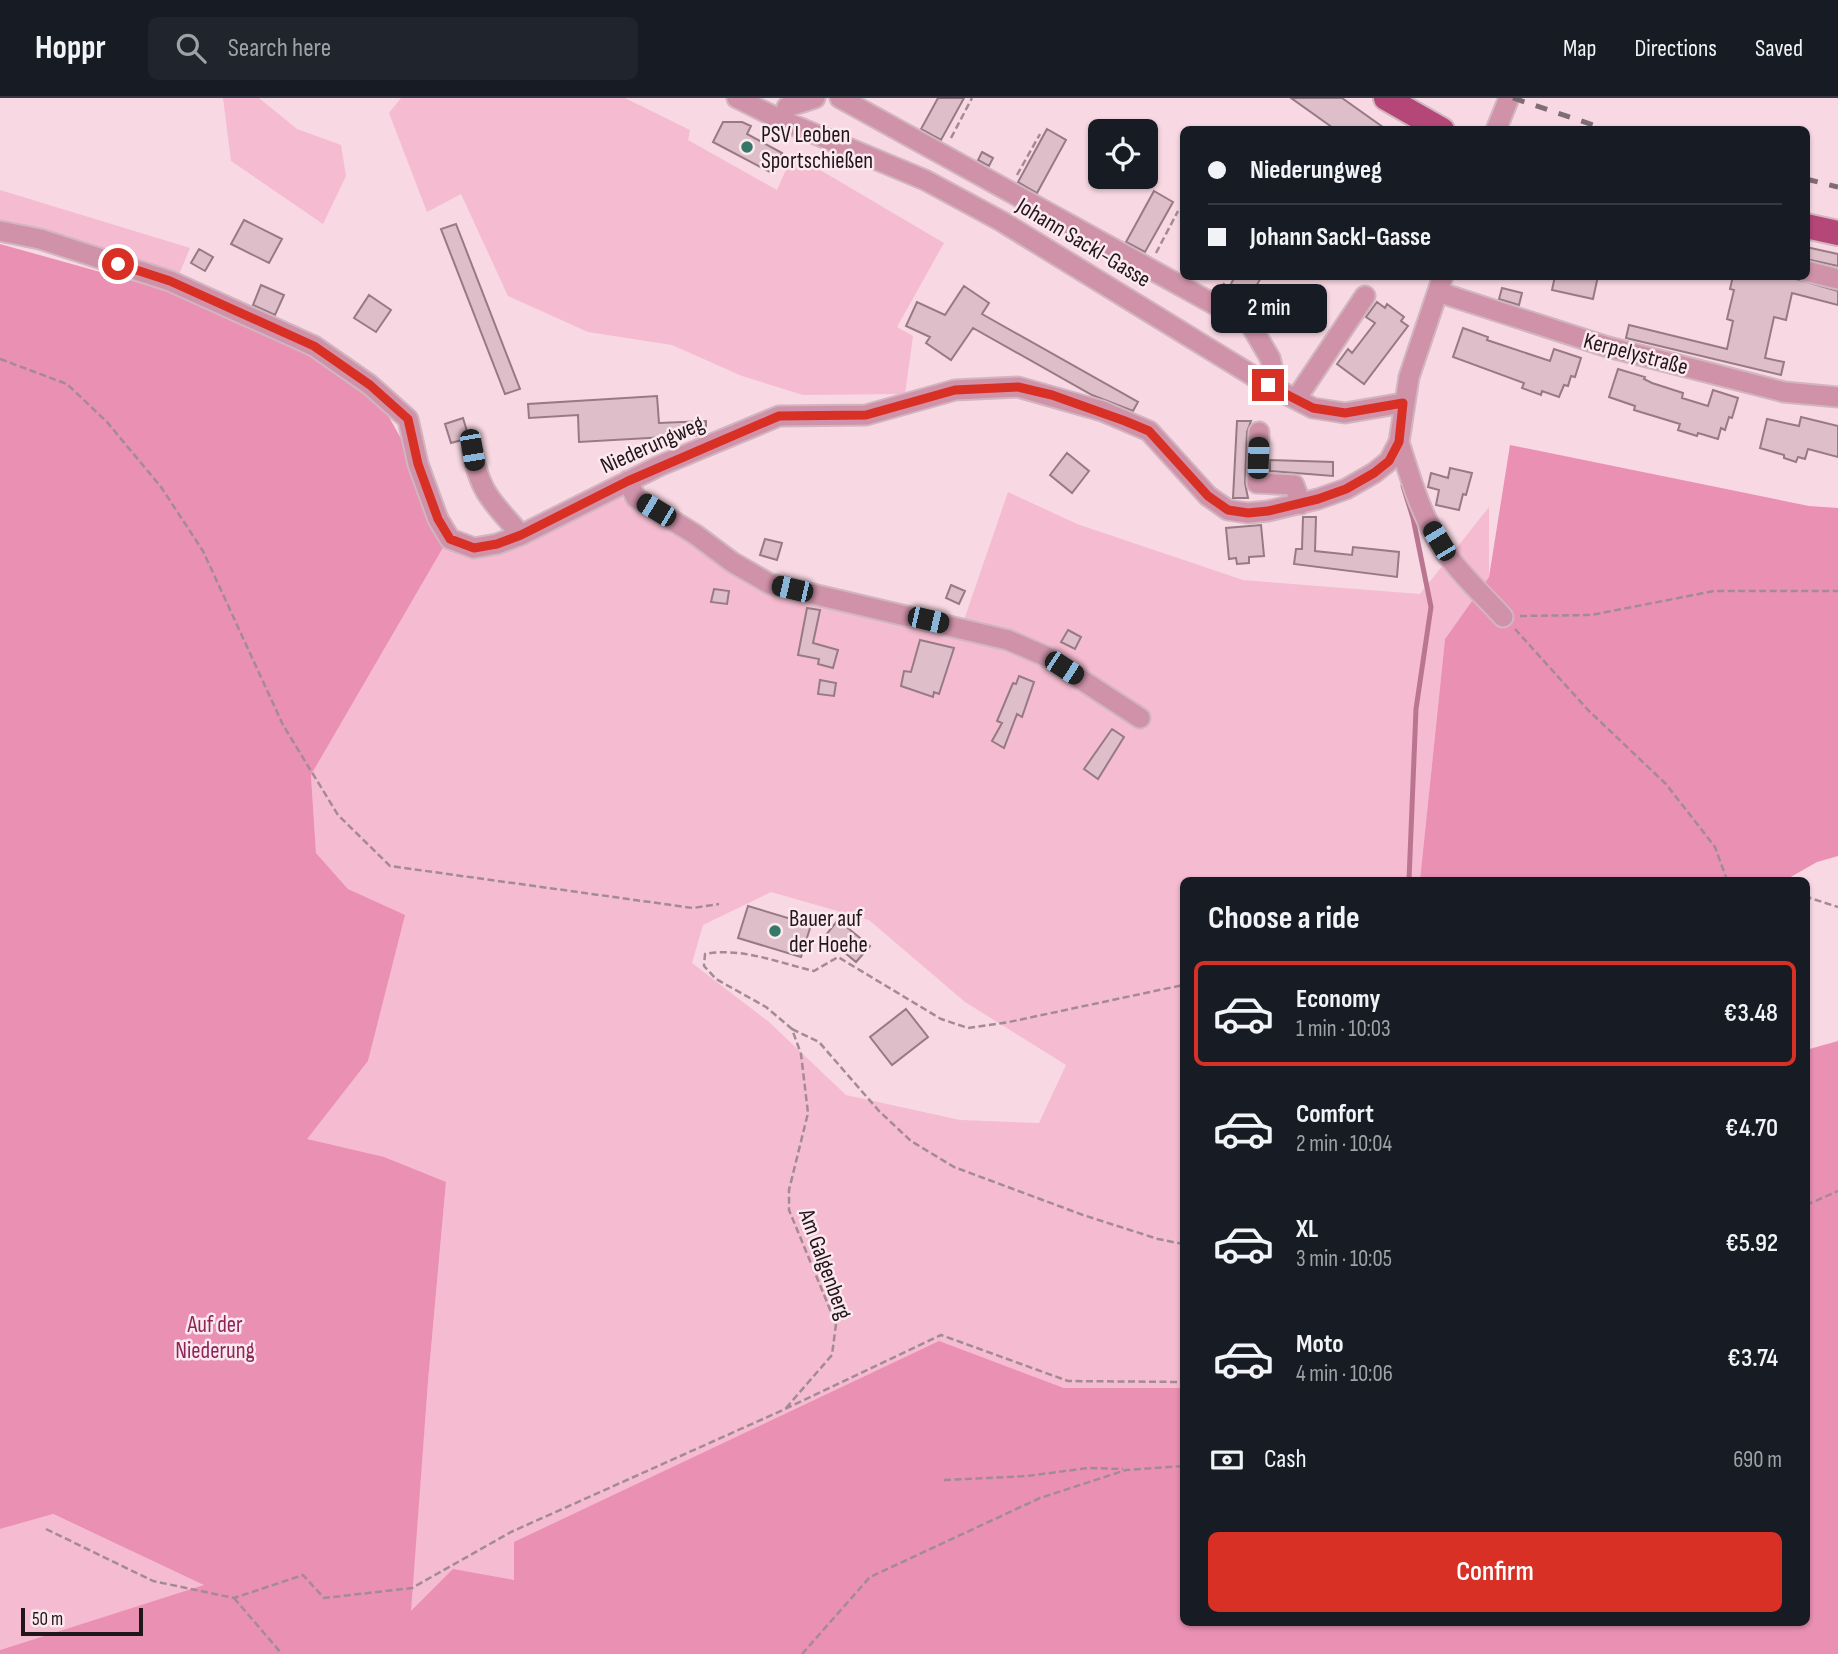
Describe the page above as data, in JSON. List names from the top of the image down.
{
  "streets": {
    "street": ["Johann Sackl-Gasse", "Kerpelystraße", "Niederungweg"],
    "path": ["Am Galgenberg"]
  },
  "parks": ["Auf der Niederung"],
  "places": ["PSV Leoben Sportschießen", "Bauer auf der Hoehe"],
  "scale_bar": "50 m",
  "page": {
    "header": "Hoppr",
    "search": "Search here",
    "nav": ["Map", "Directions", "Saved"],
    "banner": ["Niederungweg", "Johann Sackl-Gasse"],
    "bubble": "2 min",
    "heading": "Choose a ride",
    "list": [
      {
        "name": "Economy",
        "note": "1 min · 10:03",
        "value": "€3.48"
      },
      {
        "name": "Comfort",
        "note": "2 min · 10:04",
        "value": "€4.70"
      },
      {
        "name": "XL",
        "note": "3 min · 10:05",
        "value": "€5.92"
      },
      {
        "name": "Moto",
        "note": "4 min · 10:06",
        "value": "€3.74"
      }
    ],
    "pay": ["Cash", "690 m"],
    "buttons": "Confirm",
    "scale": "50 m"
  }
}
